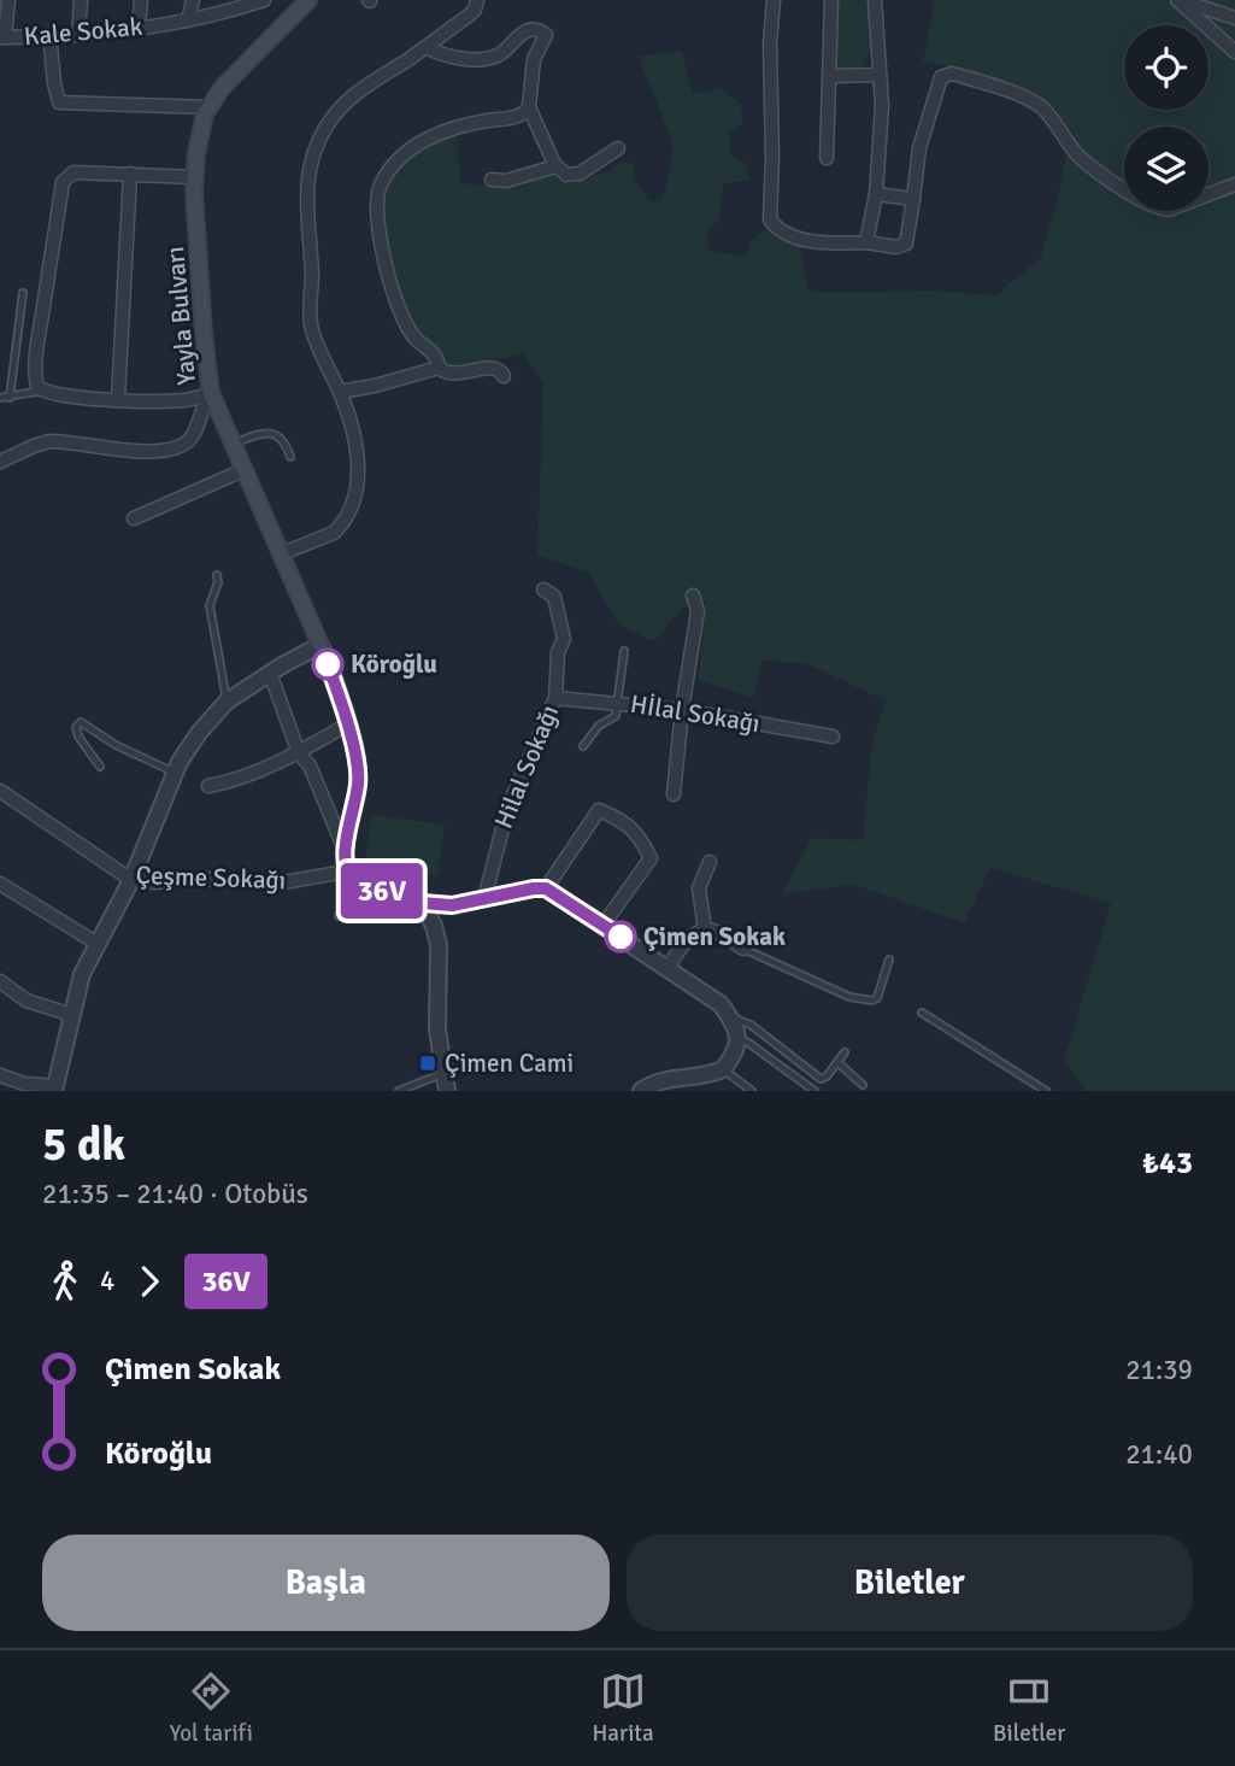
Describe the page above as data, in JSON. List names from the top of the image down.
{
  "streets": {
    "main road": ["Yayla Bulvarı"],
    "street": [
      "Kale Sokak",
      "Hİlal Sokağı",
      "Hilal Sokağı",
      "Çeşme Sokağı"
    ]
  },
  "crossings": [
    ["Hİlal Sokağı", "Hilal Sokağı"]
  ],
  "places": {
    "other": ["Köroğlu", "Çimen Sokak"],
    "transit": ["Çimen Cami"]
  },
  "lines": ["bus line 36V"],
  "page": {
    "on_map": "36V",
    "heading": ["5 dk", "21:35 – 21:40 · Otobüs", "₺43"],
    "legs": ["4", "36V"],
    "list": [
      {
        "name": "Çimen Sokak",
        "value": "21:39"
      },
      {
        "name": "Köroğlu",
        "value": "21:40"
      }
    ],
    "buttons": ["Başla", "Biletler"],
    "tabs": ["Yol tarifi", "Harita", "Biletler"]
  }
}
